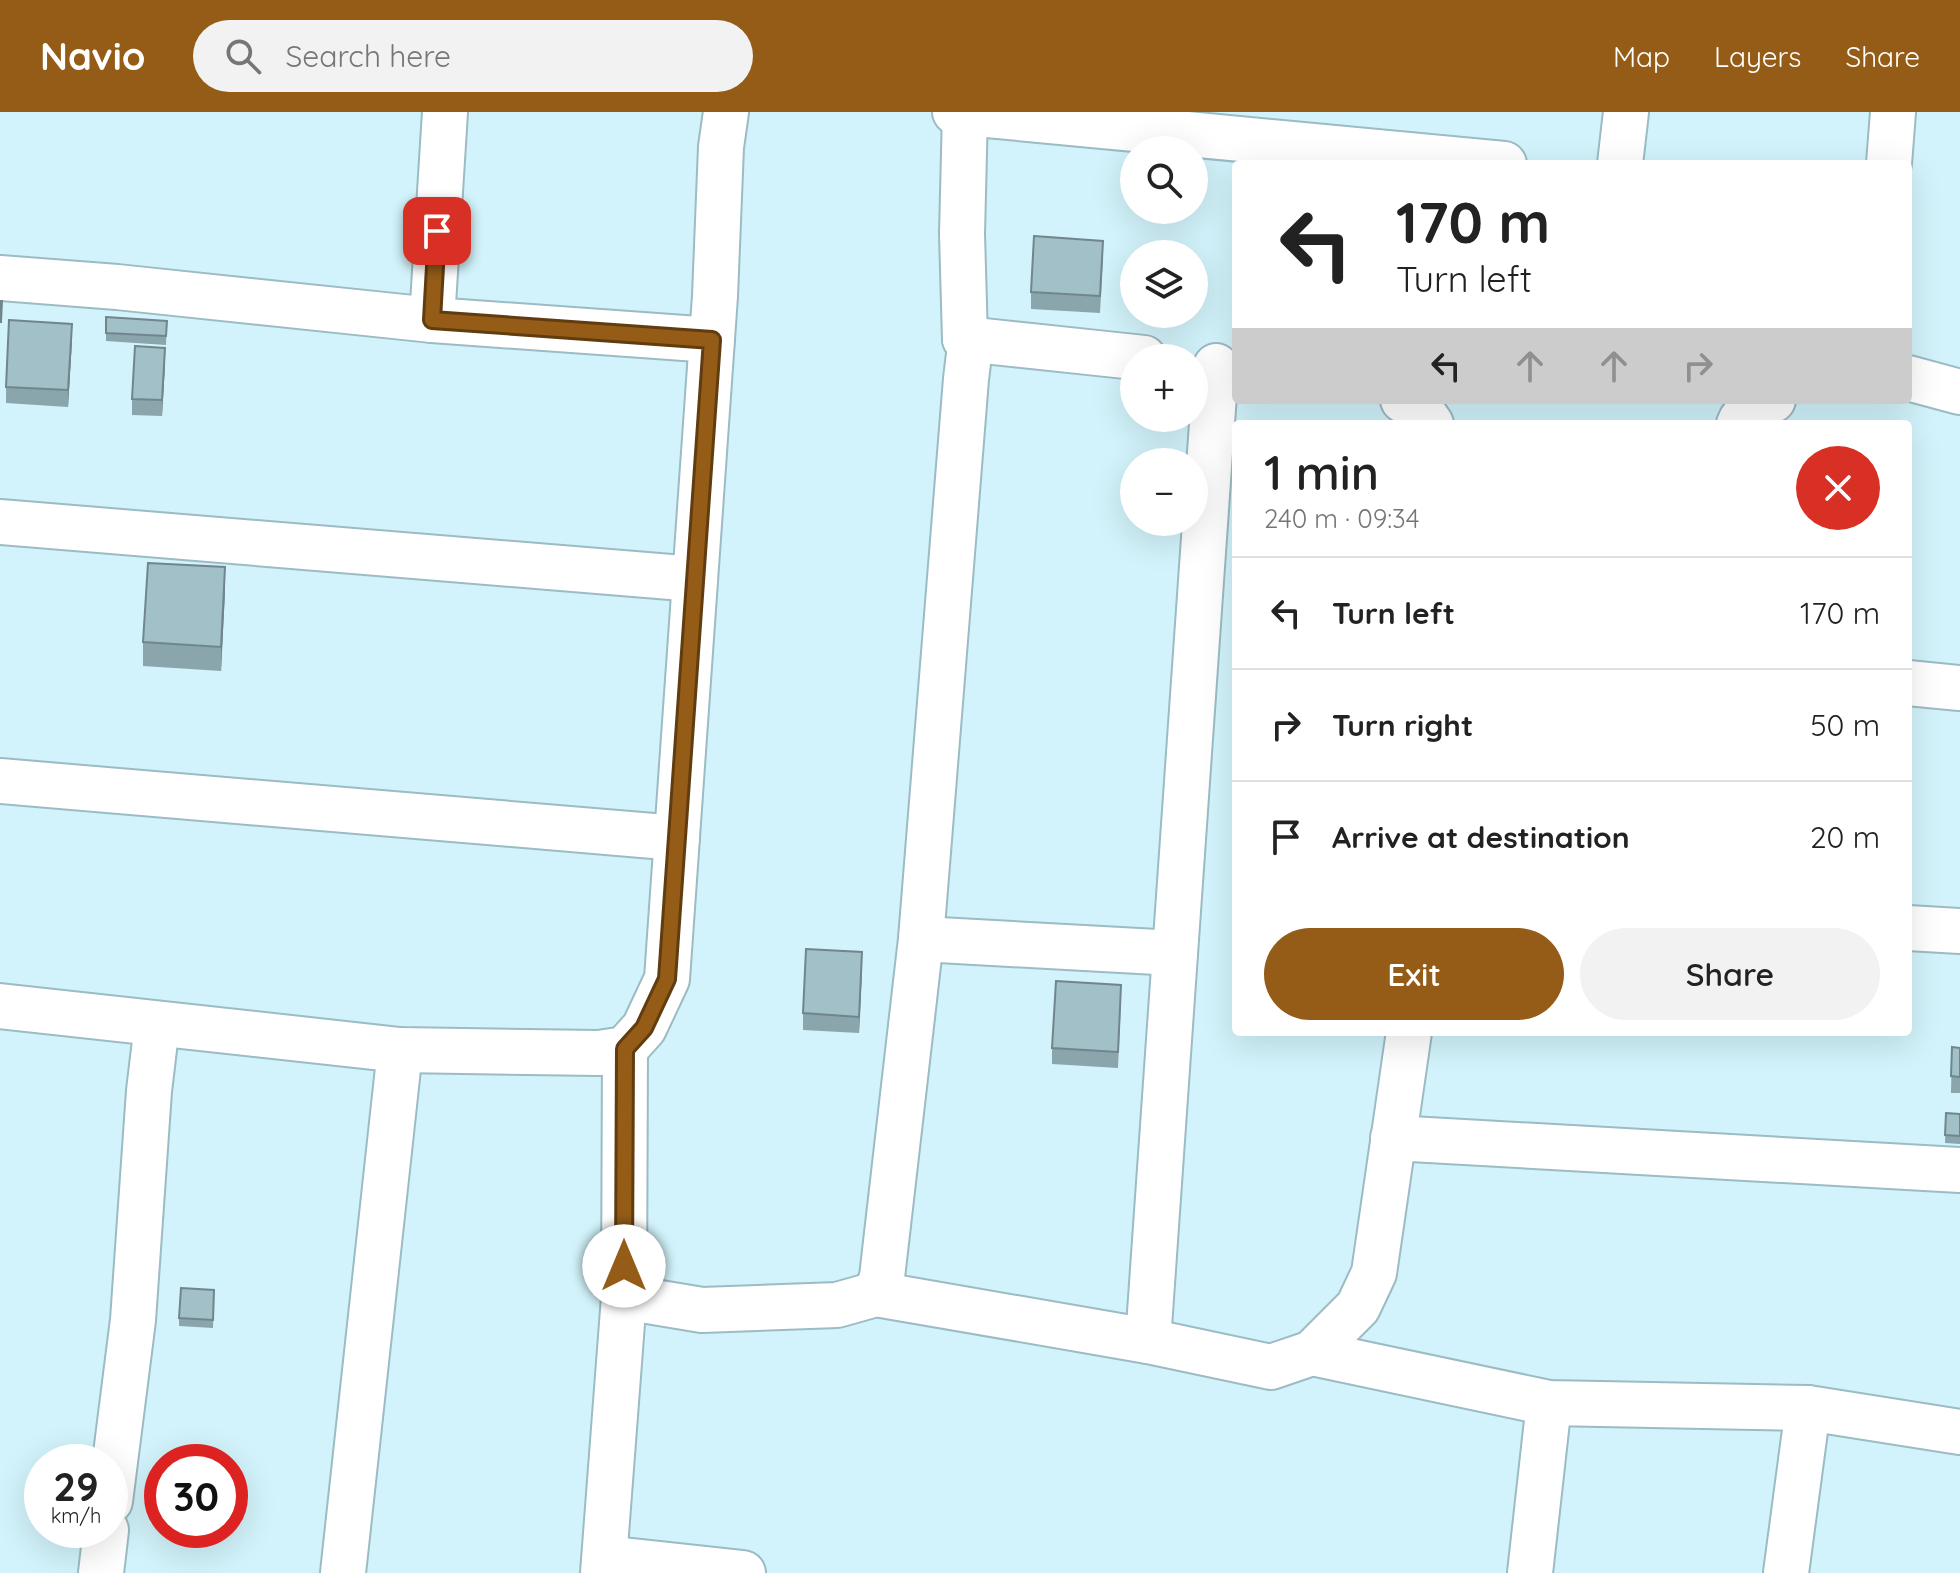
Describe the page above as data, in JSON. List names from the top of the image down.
{
  "page": {
    "header": "Navio",
    "search": "Search here",
    "nav": ["Map", "Layers", "Share"],
    "map_buttons": ["+", "−"],
    "turn": ["170 m", "Turn left"],
    "heading": ["1 min", "240 m · 09:34"],
    "list": [
      {
        "name": "Turn left",
        "value": "170 m"
      },
      {
        "name": "Turn right",
        "value": "50 m"
      },
      {
        "name": "Arrive at destination",
        "value": "20 m"
      }
    ],
    "buttons": ["Exit", "Share"],
    "speed": "29 km/h",
    "limit": "30"
  }
}
